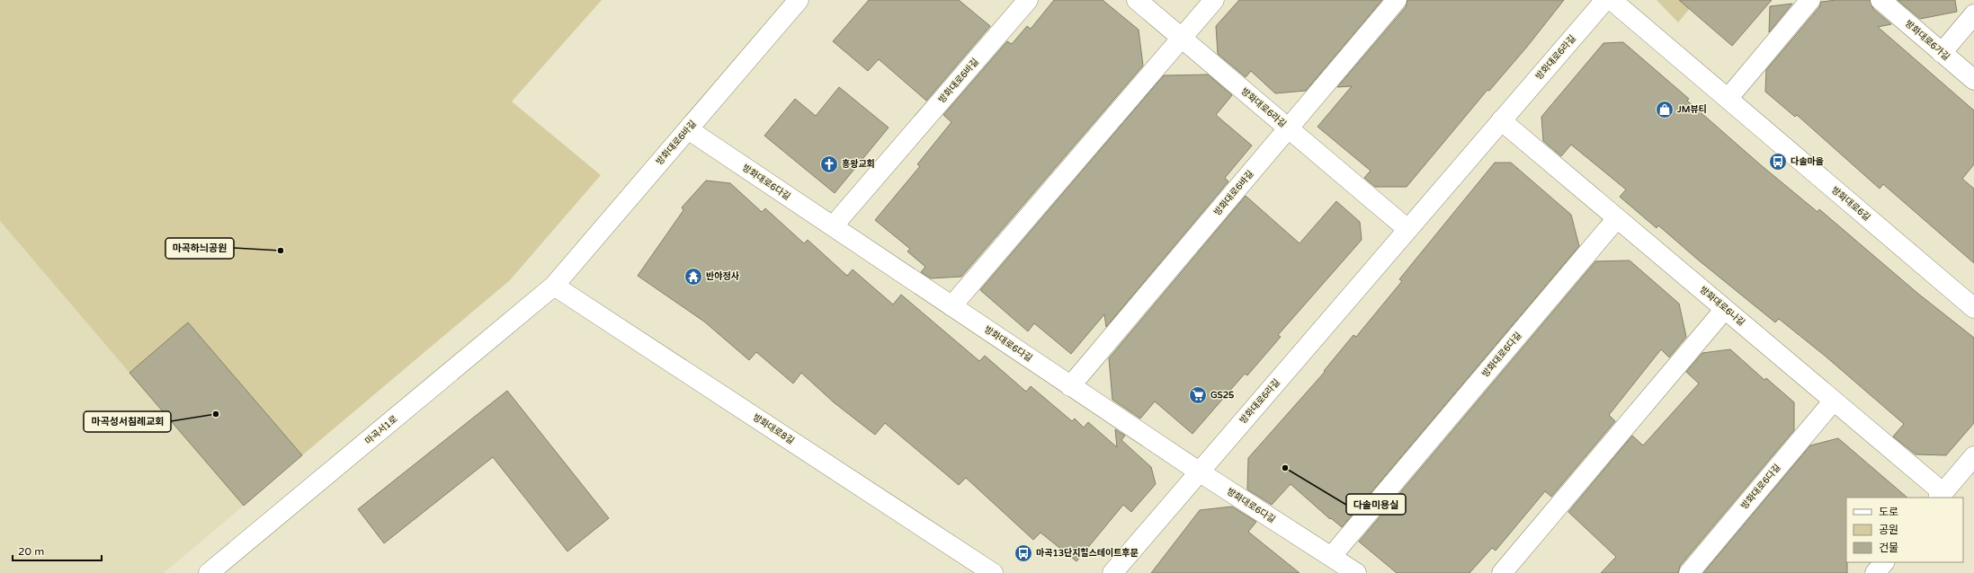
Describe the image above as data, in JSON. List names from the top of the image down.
{
  "streets": {
    "street": [
      "방화대로6가길",
      "방화대로6라길",
      "방화대로6바길",
      "방화대로6다길",
      "방화대로6길",
      "방화대로6나길",
      "방화대로8길",
      "마곡서1로"
    ]
  },
  "crossings": [
    ["방화대로6라길", "방화대로6바길"],
    ["방화대로6라길", "방화대로6다길"],
    ["방화대로6라길", "방화대로6나길"],
    ["방화대로6바길", "방화대로6다길"],
    ["방화대로6바길", "방화대로8길"],
    ["방화대로6바길", "마곡서1로"],
    ["방화대로6다길", "방화대로6나길"],
    ["방화대로8길", "마곡서1로"]
  ],
  "places": {
    "shop": ["JM뷰티"],
    "bus stop": ["다솔마을", "마곡13단지힐스테이트후문"],
    "church": ["흥왕교회"],
    "other": ["마곡하늬공원", "마곡성서침례교회", "다솔미용실"],
    "temple": ["반야정사"],
    "supermarket": ["GS25"]
  },
  "legend": ["도로", "공원", "건물"],
  "scale_bar": "20 m"
}
